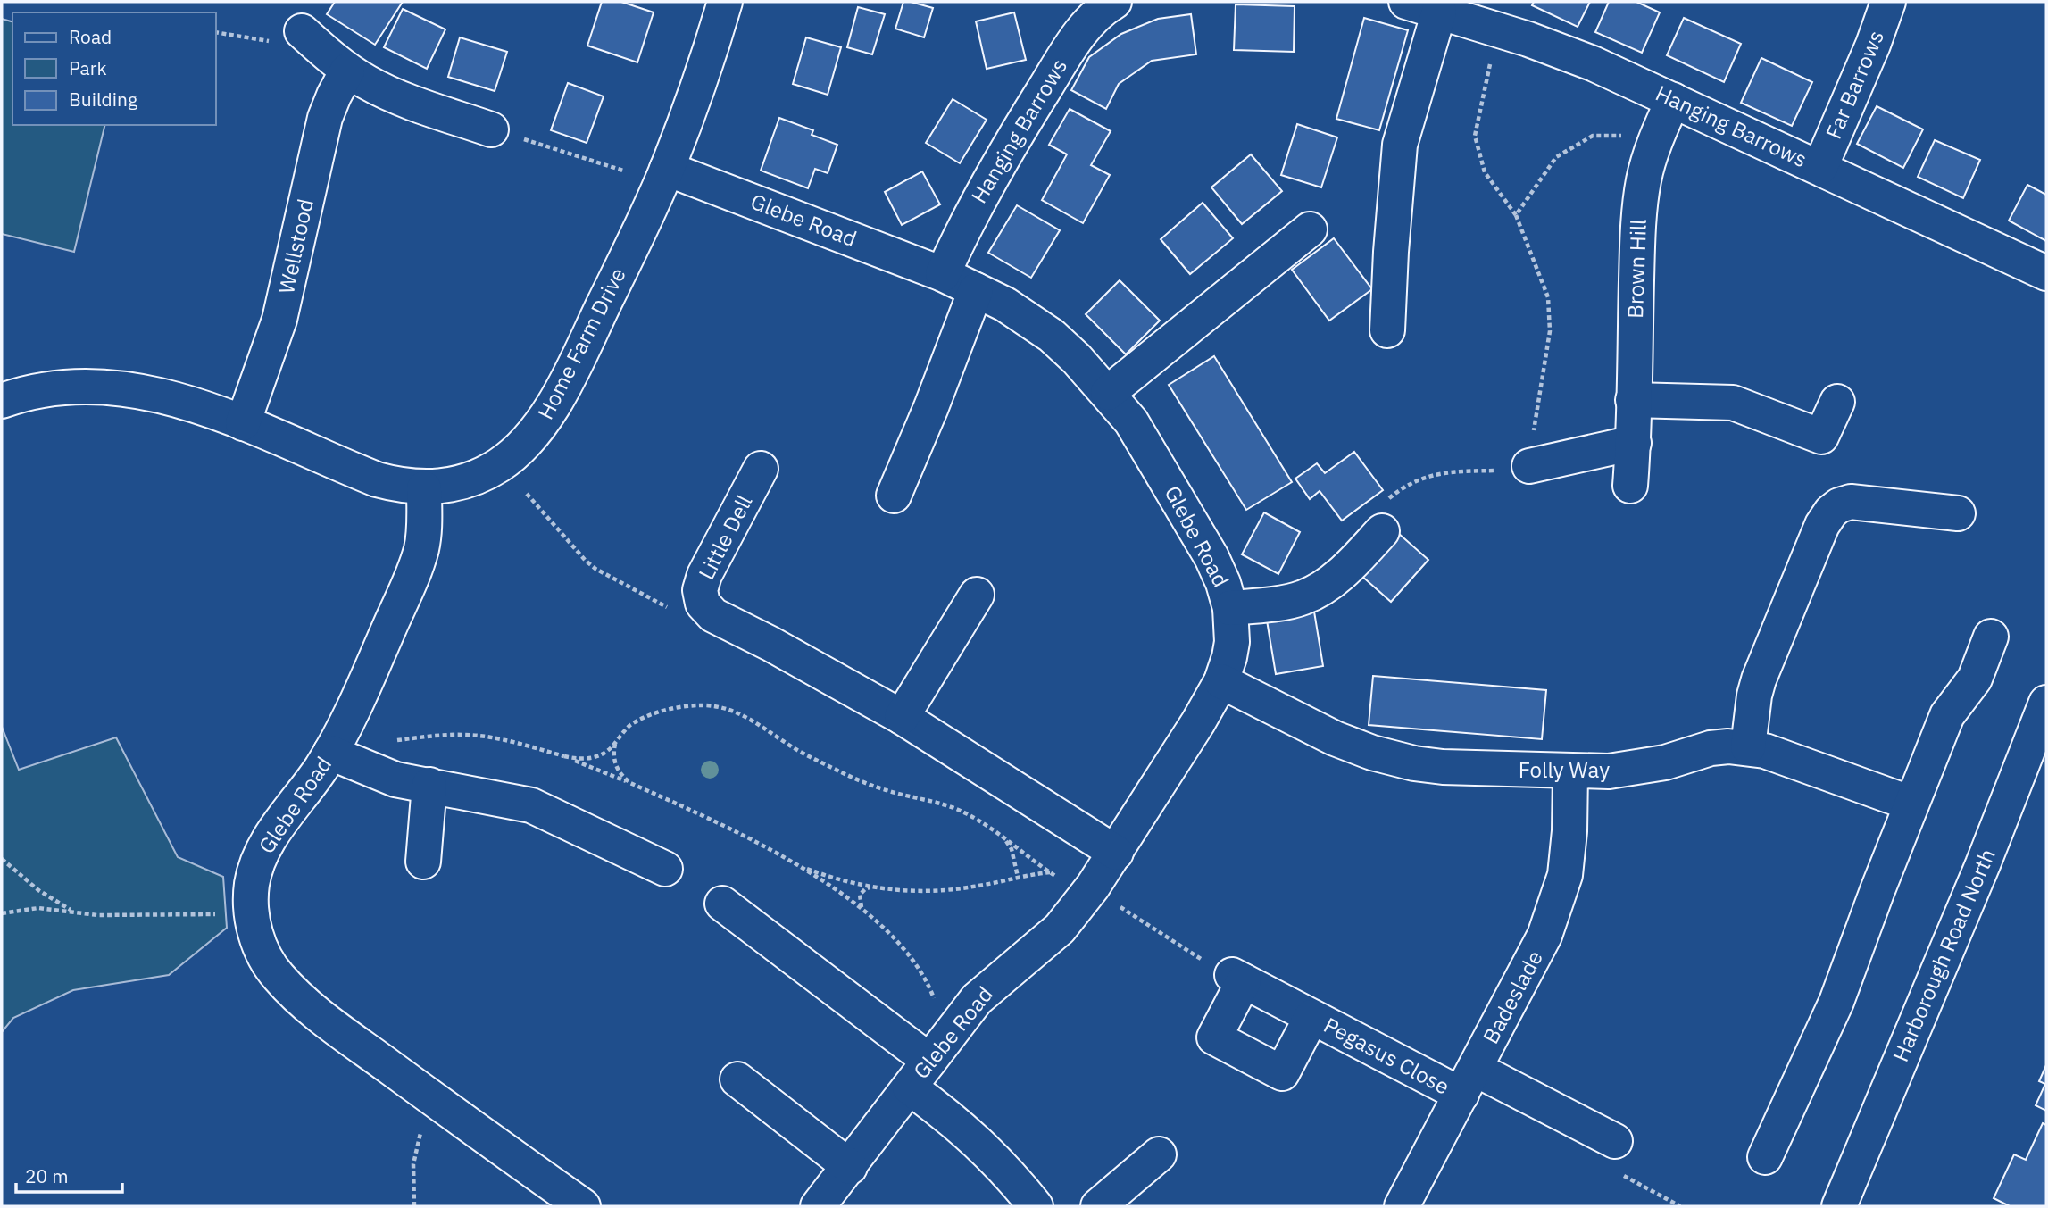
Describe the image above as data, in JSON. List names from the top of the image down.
{
  "streets": {
    "main road": [
      "Far Barrows",
      "Hanging Barrows",
      "Glebe Road",
      "Wellstood",
      "Brown Hill",
      "Home Farm Drive",
      "Little Dell",
      "Folly Way",
      "Harborough Road North",
      "Badeslade",
      "Pegasus Close"
    ]
  },
  "crossings": [
    ["Far Barrows", "Hanging Barrows"],
    ["Hanging Barrows", "Glebe Road"],
    ["Hanging Barrows", "Brown Hill"],
    ["Glebe Road", "Home Farm Drive"],
    ["Glebe Road", "Folly Way"],
    ["Wellstood", "Home Farm Drive"],
    ["Folly Way", "Badeslade"],
    ["Badeslade", "Pegasus Close"]
  ],
  "legend": ["Road", "Park", "Building"],
  "scale_bar": "20 m"
}
